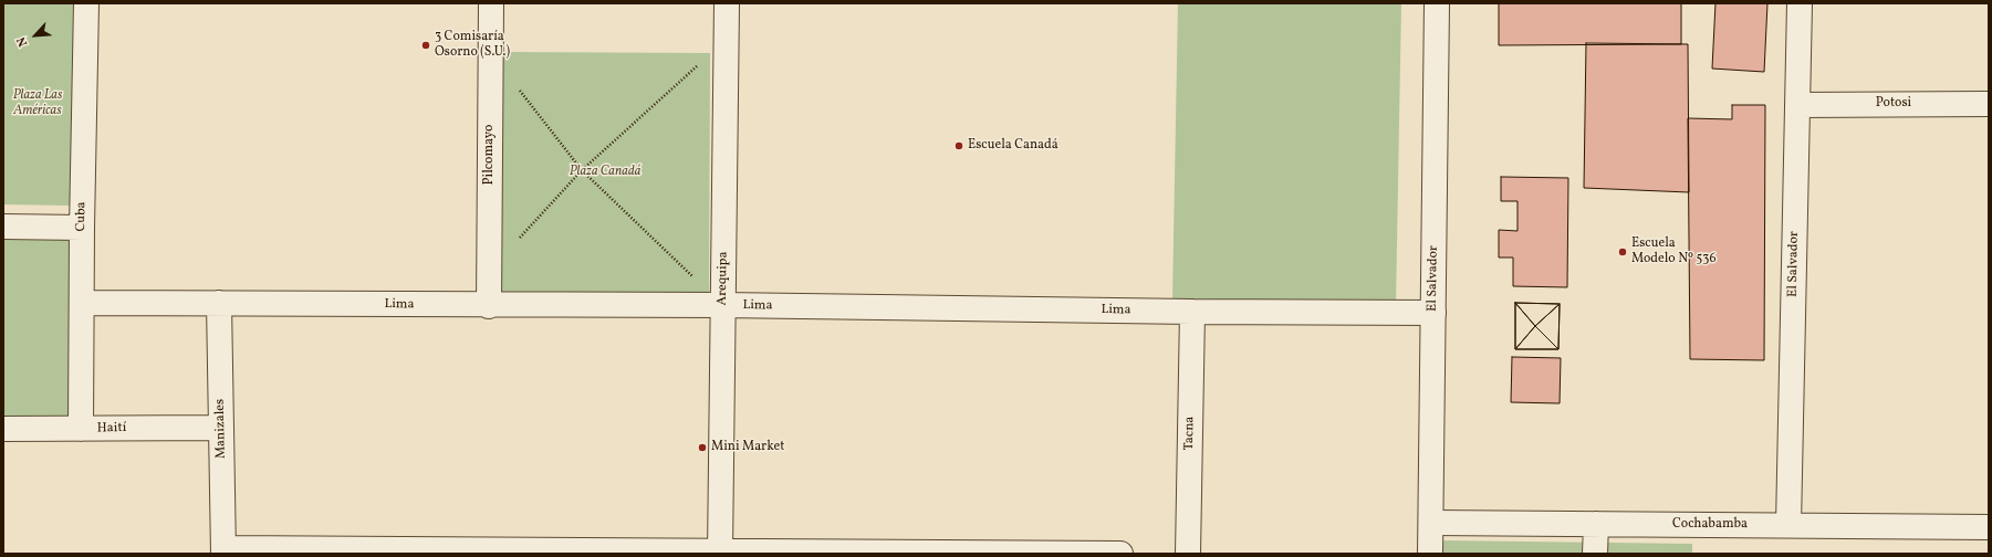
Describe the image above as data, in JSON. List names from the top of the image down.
{
  "streets": {
    "street": [
      "Potosi",
      "Pilcomayo",
      "Cuba",
      "El Salvador",
      "Arequipa",
      "Lima",
      "Haití",
      "Manizales",
      "Tacna",
      "Cochabamba"
    ]
  },
  "crossings": [
    ["Potosi", "El Salvador"],
    ["Pilcomayo", "Lima"],
    ["Cuba", "Lima"],
    ["Cuba", "Haití"],
    ["El Salvador", "Lima"],
    ["El Salvador", "Cochabamba"],
    ["Arequipa", "Lima"],
    ["Lima", "Manizales"],
    ["Lima", "Tacna"],
    ["Haití", "Manizales"]
  ],
  "parks": ["Plaza Las Américas", "Plaza Canadá"],
  "places": [
    "3 Comisaría Osorno (S.U.)",
    "Escuela Canadá",
    "Escuela Modelo Nº 536",
    "Mini Market"
  ],
  "north": "bottom left"
}
